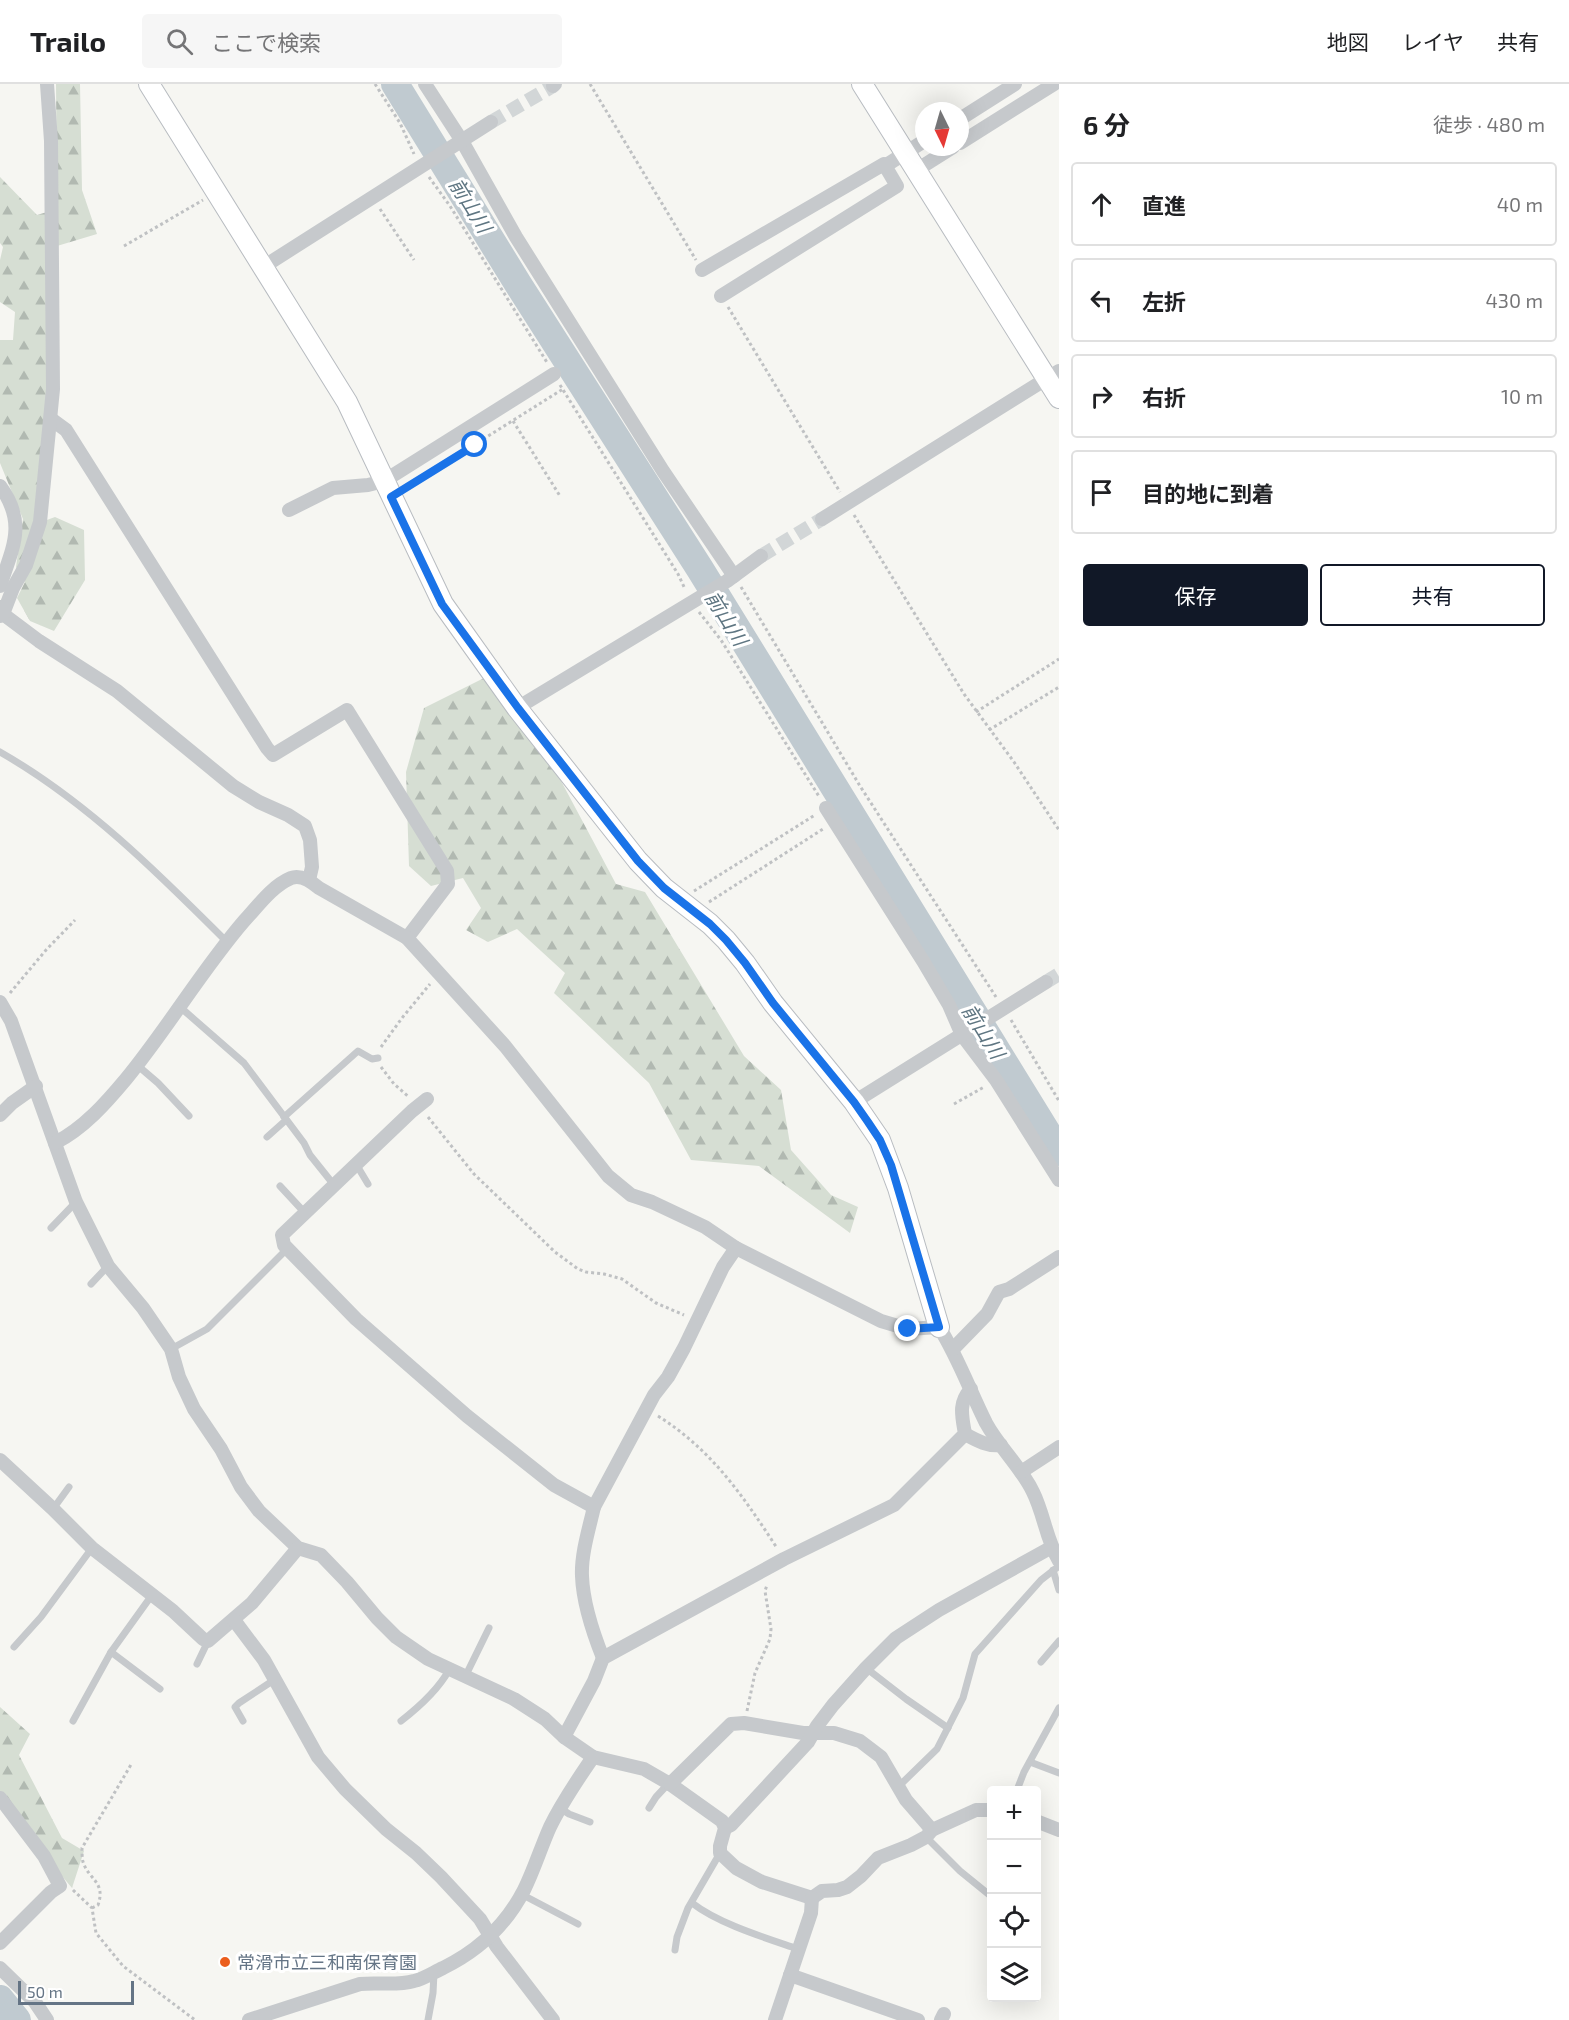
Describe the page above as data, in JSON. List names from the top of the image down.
{
  "water": ["前山川"],
  "places": ["常滑市立三和南保育園"],
  "scale_bar": "50 m",
  "north": "bottom",
  "page": {
    "header": "Trailo",
    "search": "ここで検索",
    "nav": ["地図", "レイヤ", "共有"],
    "heading": ["6 分", "徒歩 · 480 m"],
    "list": [
      ["直進", "40 m"],
      ["左折", "430 m"],
      ["右折", "10 m"],
      "目的地に到着"
    ],
    "buttons": ["保存", "共有"],
    "map_buttons": ["+", "−"],
    "scale": "50 m"
  }
}
